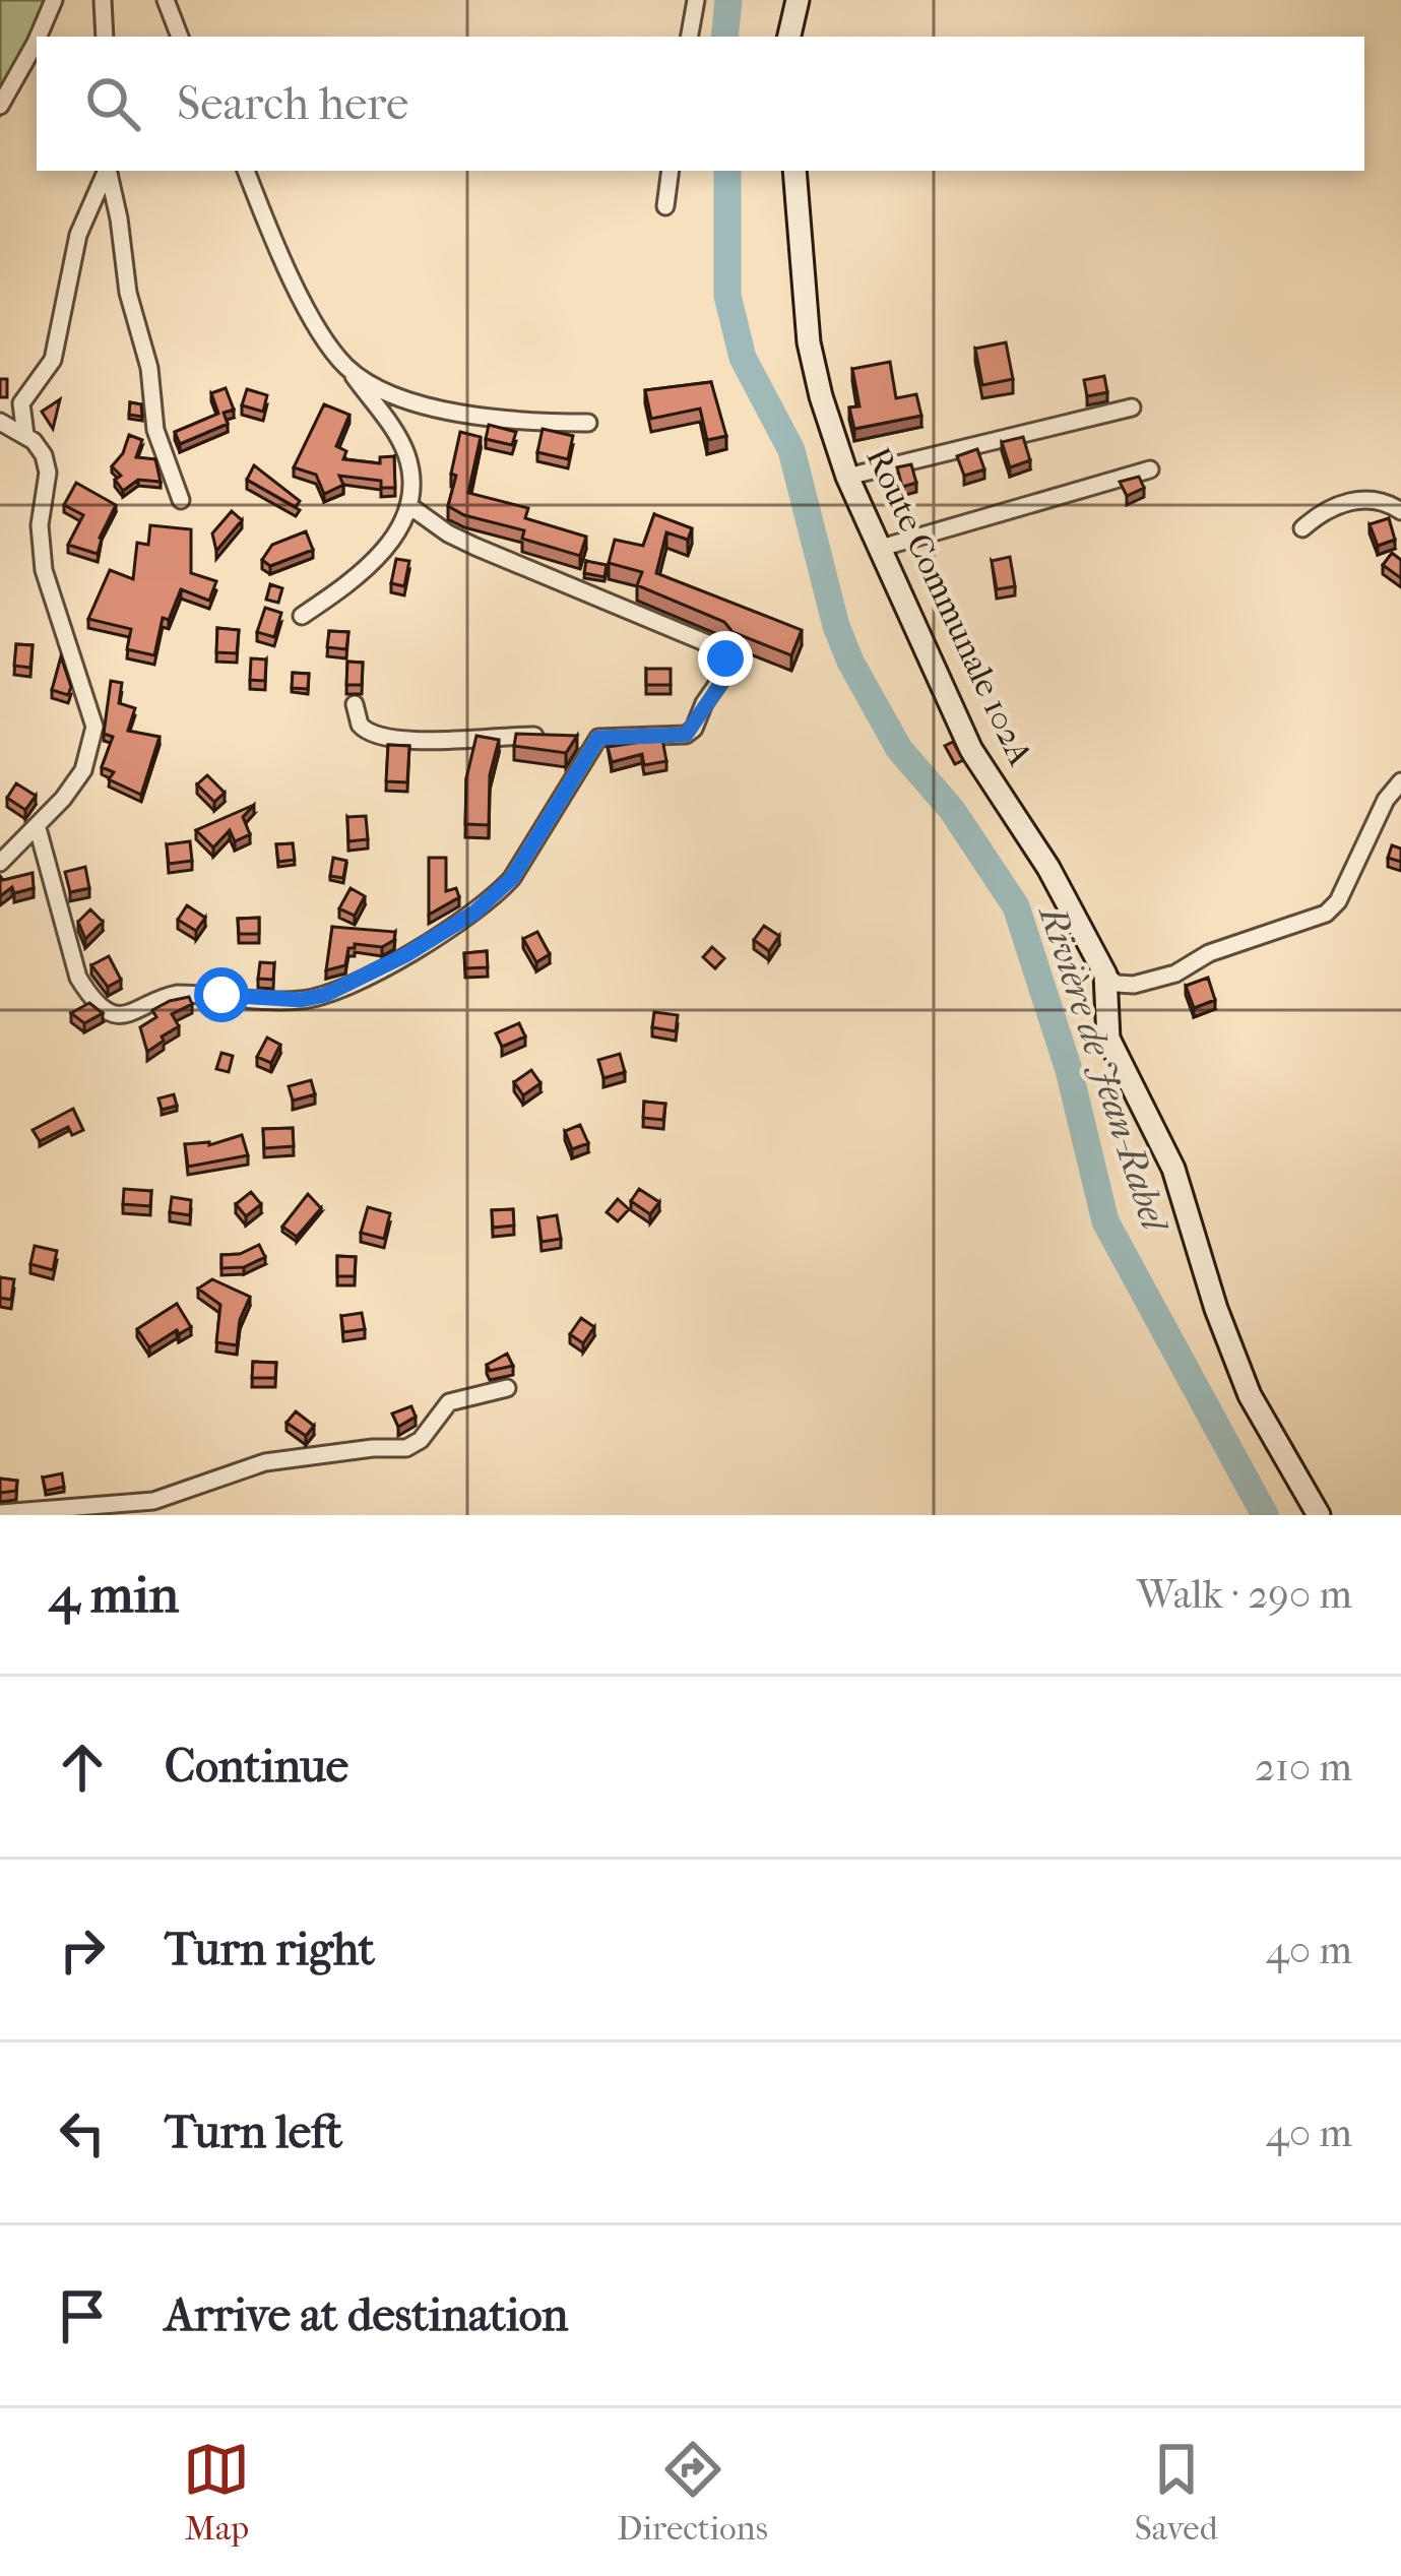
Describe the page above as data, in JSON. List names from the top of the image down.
{
  "streets": {
    "street": ["Route Communale 102A"]
  },
  "water": ["Rivière de Jean-Rabel"],
  "page": {
    "search": "Search here",
    "heading": ["4 min", "Walk · 290 m"],
    "list": [
      ["Continue", "210 m"],
      ["Turn right", "40 m"],
      ["Turn left", "40 m"],
      "Arrive at destination"
    ],
    "nav": ["Map", "Directions", "Saved"]
  }
}
